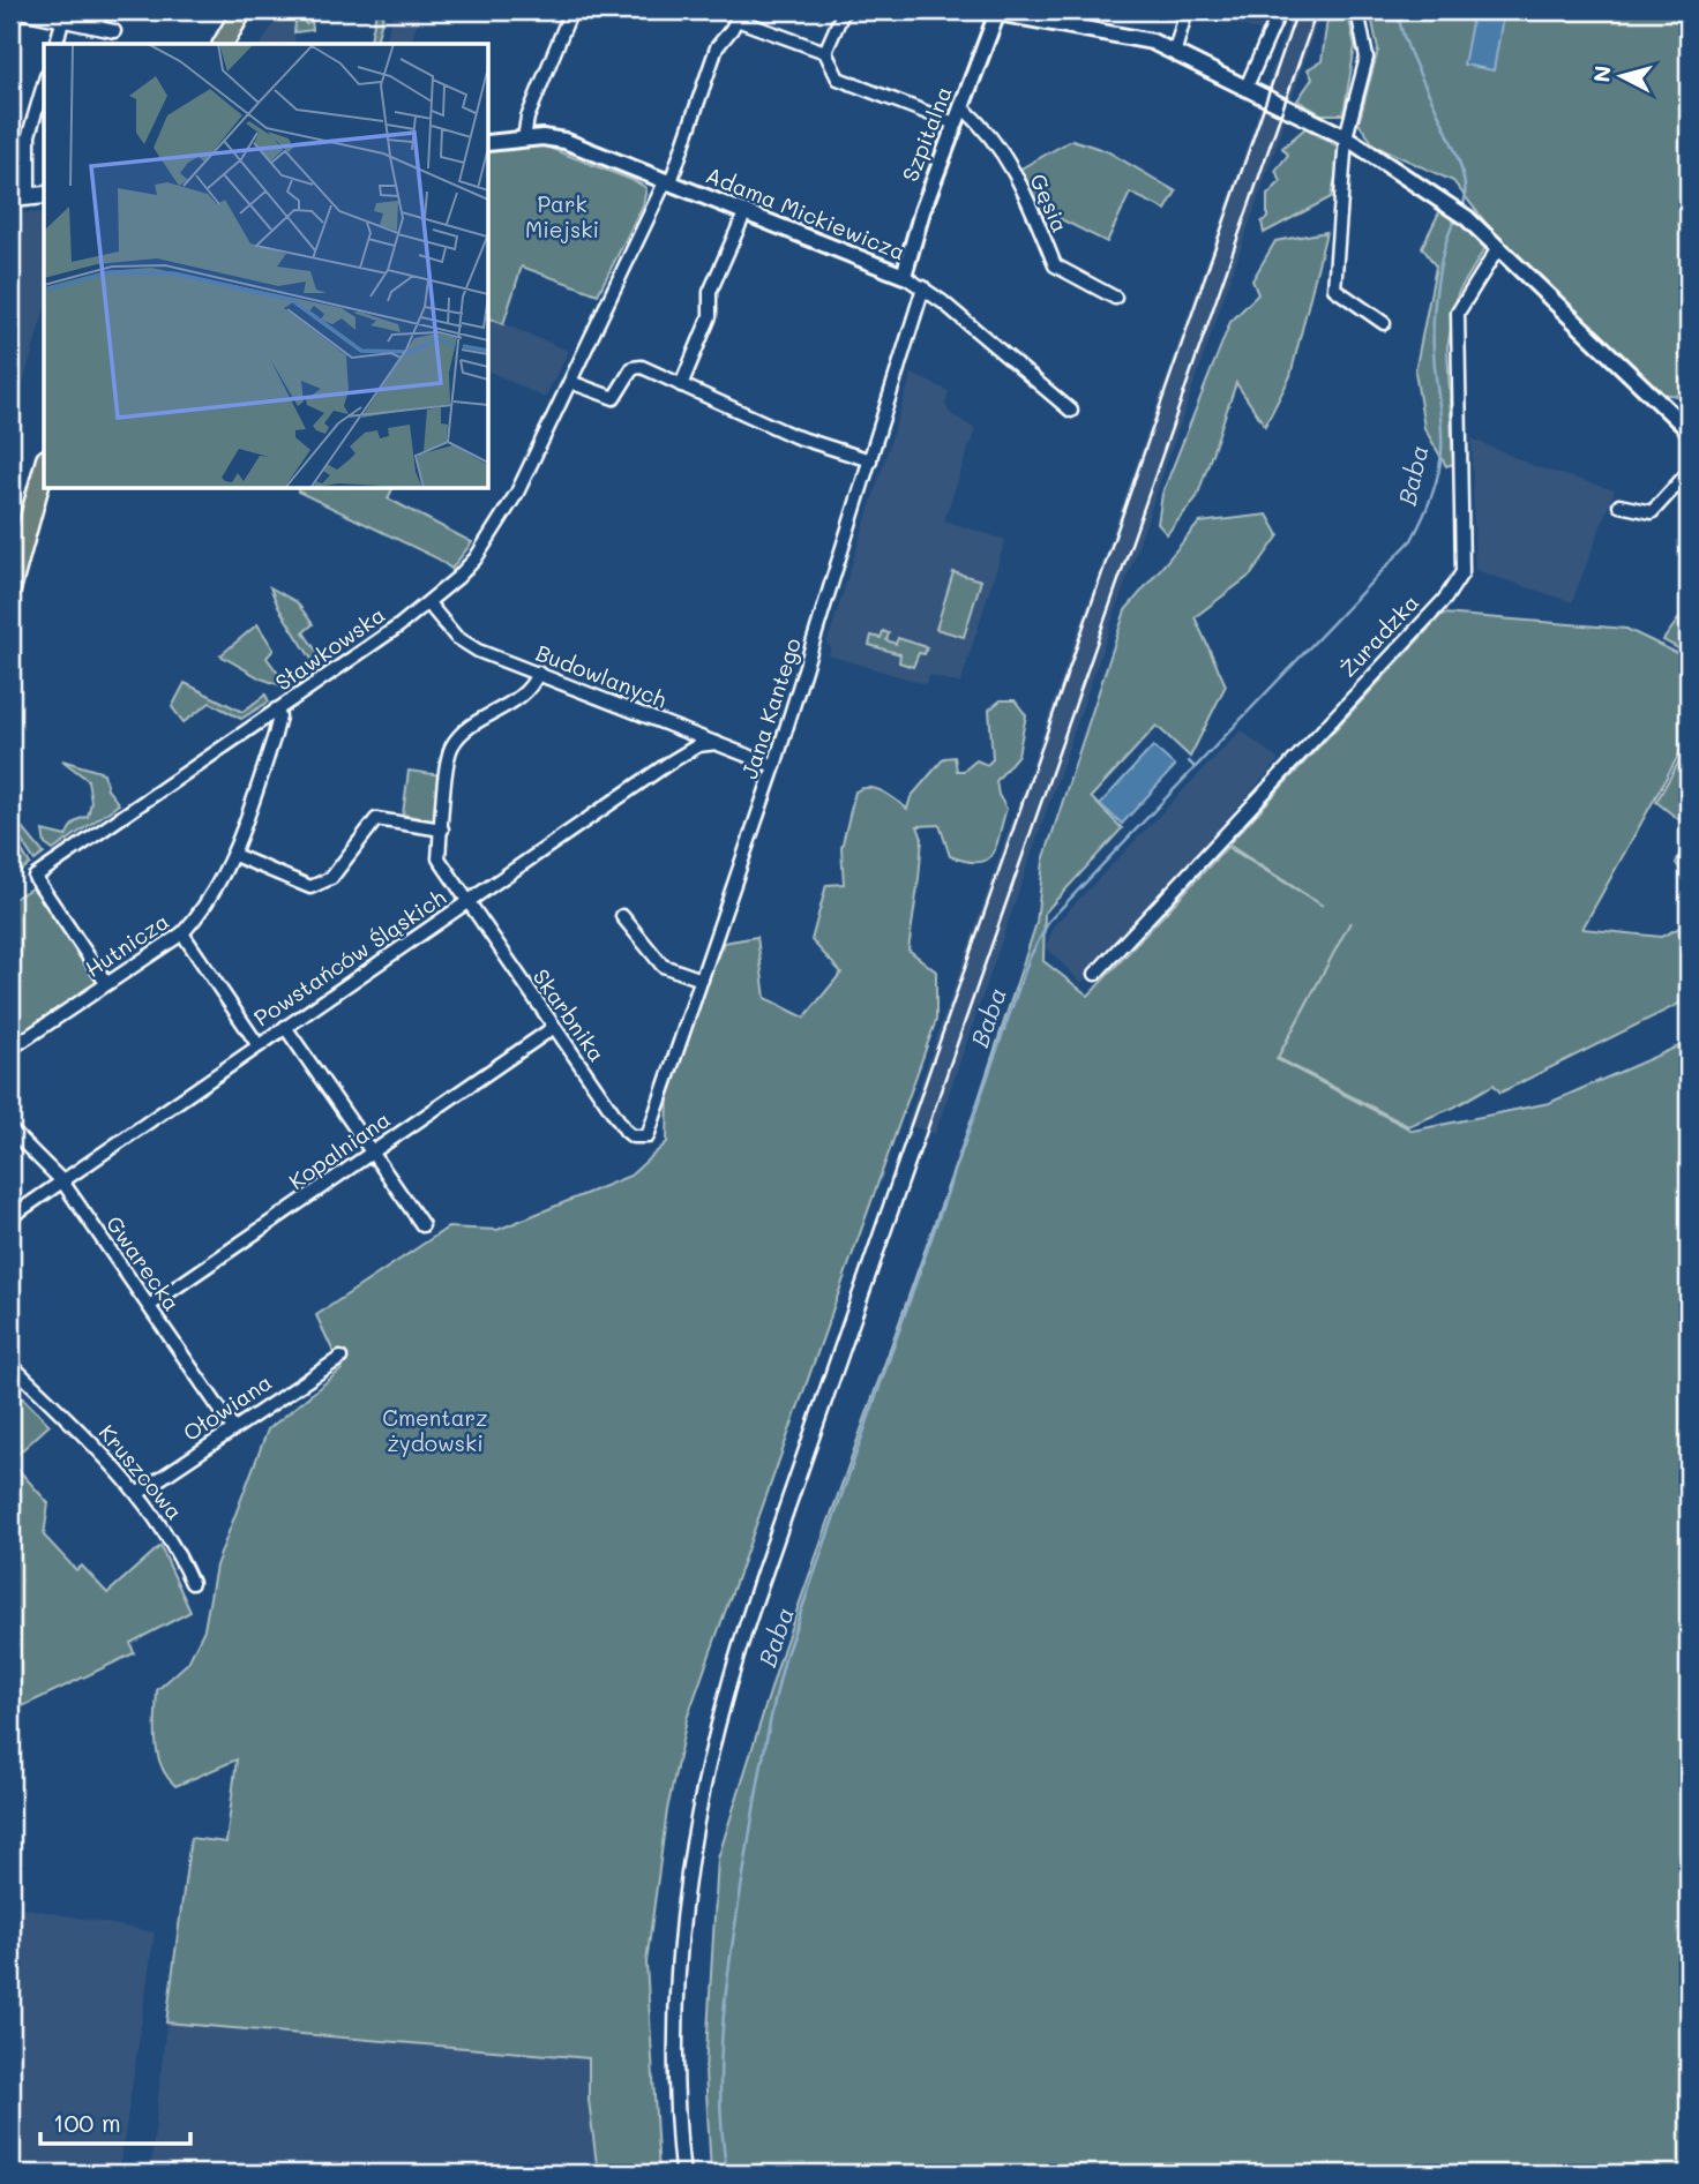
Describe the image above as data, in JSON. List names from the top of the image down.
{
  "streets": {
    "street": [
      "Szpitalna",
      "Gęsia",
      "Adama Mickiewicza",
      "Żuradzka",
      "Sławkowska",
      "Budowlanych",
      "Jana Kantego",
      "Hutnicza",
      "Powstańców Śląskich",
      "Skarbnika",
      "Kopalniana",
      "Gwarecka",
      "Ołowiana",
      "Kruszcowa"
    ]
  },
  "crossings": [
    ["Szpitalna", "Gęsia"],
    ["Szpitalna", "Adama Mickiewicza"],
    ["Adama Mickiewicza", "Sławkowska"],
    ["Adama Mickiewicza", "Jana Kantego"],
    ["Sławkowska", "Budowlanych"],
    ["Sławkowska", "Hutnicza"],
    ["Budowlanych", "Jana Kantego"],
    ["Budowlanych", "Powstańców Śląskich"],
    ["Budowlanych", "Skarbnika"],
    ["Jana Kantego", "Skarbnika"],
    ["Powstańców Śląskich", "Skarbnika"],
    ["Powstańców Śląskich", "Gwarecka"],
    ["Skarbnika", "Kopalniana"],
    ["Kopalniana", "Gwarecka"],
    ["Gwarecka", "Ołowiana"],
    ["Ołowiana", "Kruszcowa"]
  ],
  "water": ["Baba"],
  "parks": ["Park Miejski", "Cmentarz żydowski"],
  "scale_bar": "100 m",
  "north": "left"
}
